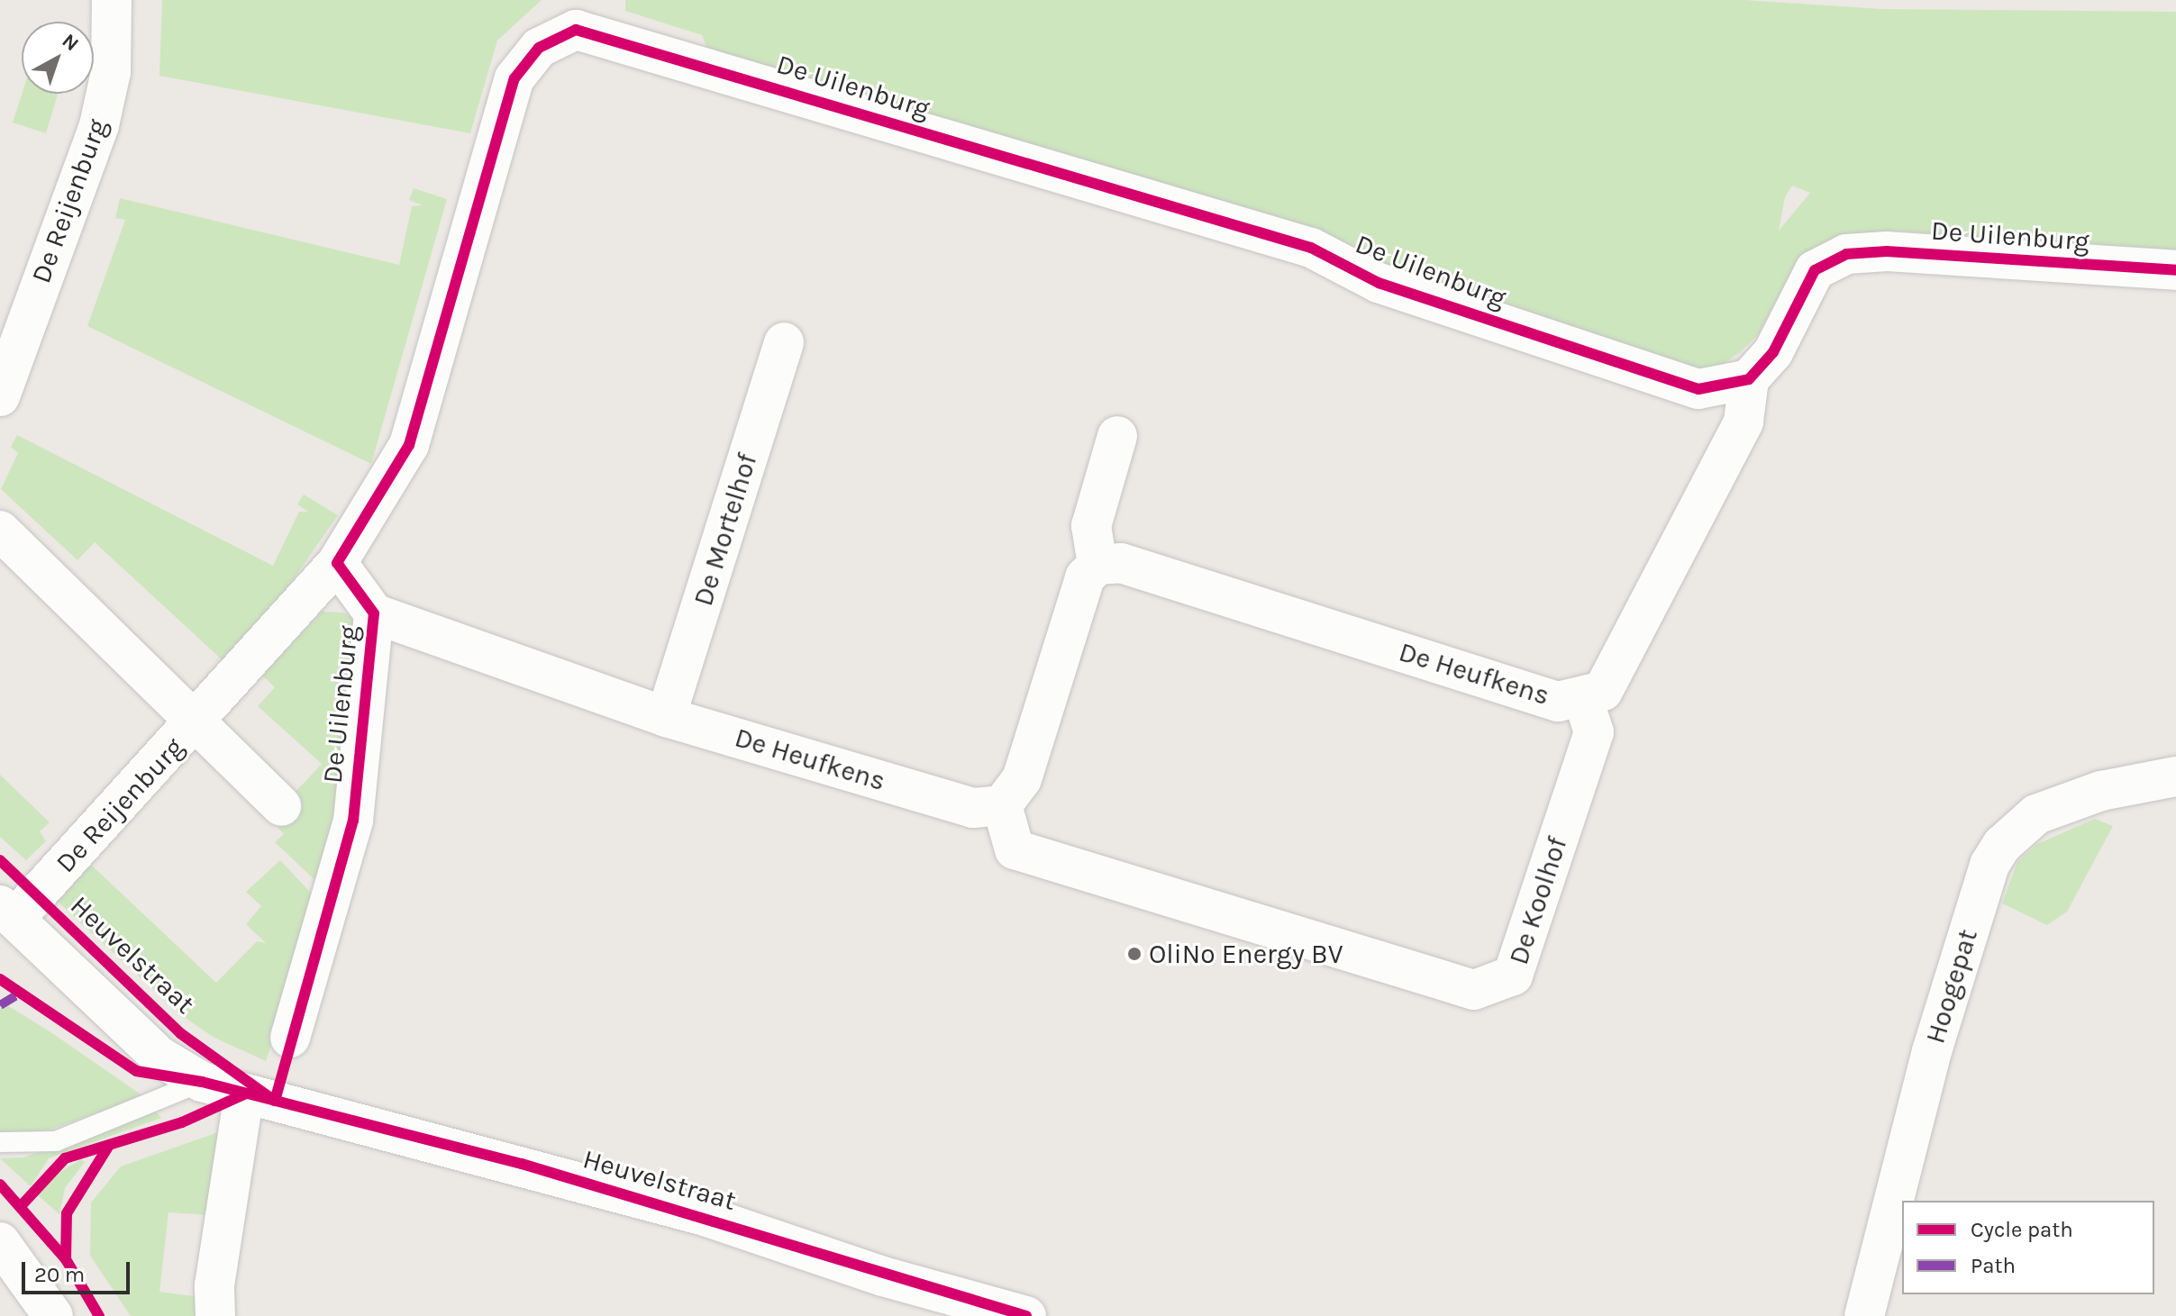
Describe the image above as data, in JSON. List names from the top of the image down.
{
  "streets": {
    "street": [
      "De Uilenburg",
      "De Reijenburg",
      "De Mortelhof",
      "De Heufkens",
      "De Koolhof",
      "Heuvelstraat",
      "Hoogepat"
    ]
  },
  "crossings": [
    ["De Uilenburg", "De Reijenburg"],
    ["De Uilenburg", "De Heufkens"],
    ["De Reijenburg", "Heuvelstraat"],
    ["De Mortelhof", "De Heufkens"],
    ["De Heufkens", "De Koolhof"]
  ],
  "places": ["OliNo Energy BV"],
  "legend": ["Cycle path", "Path"],
  "scale_bar": "20 m",
  "north": "top right"
}
